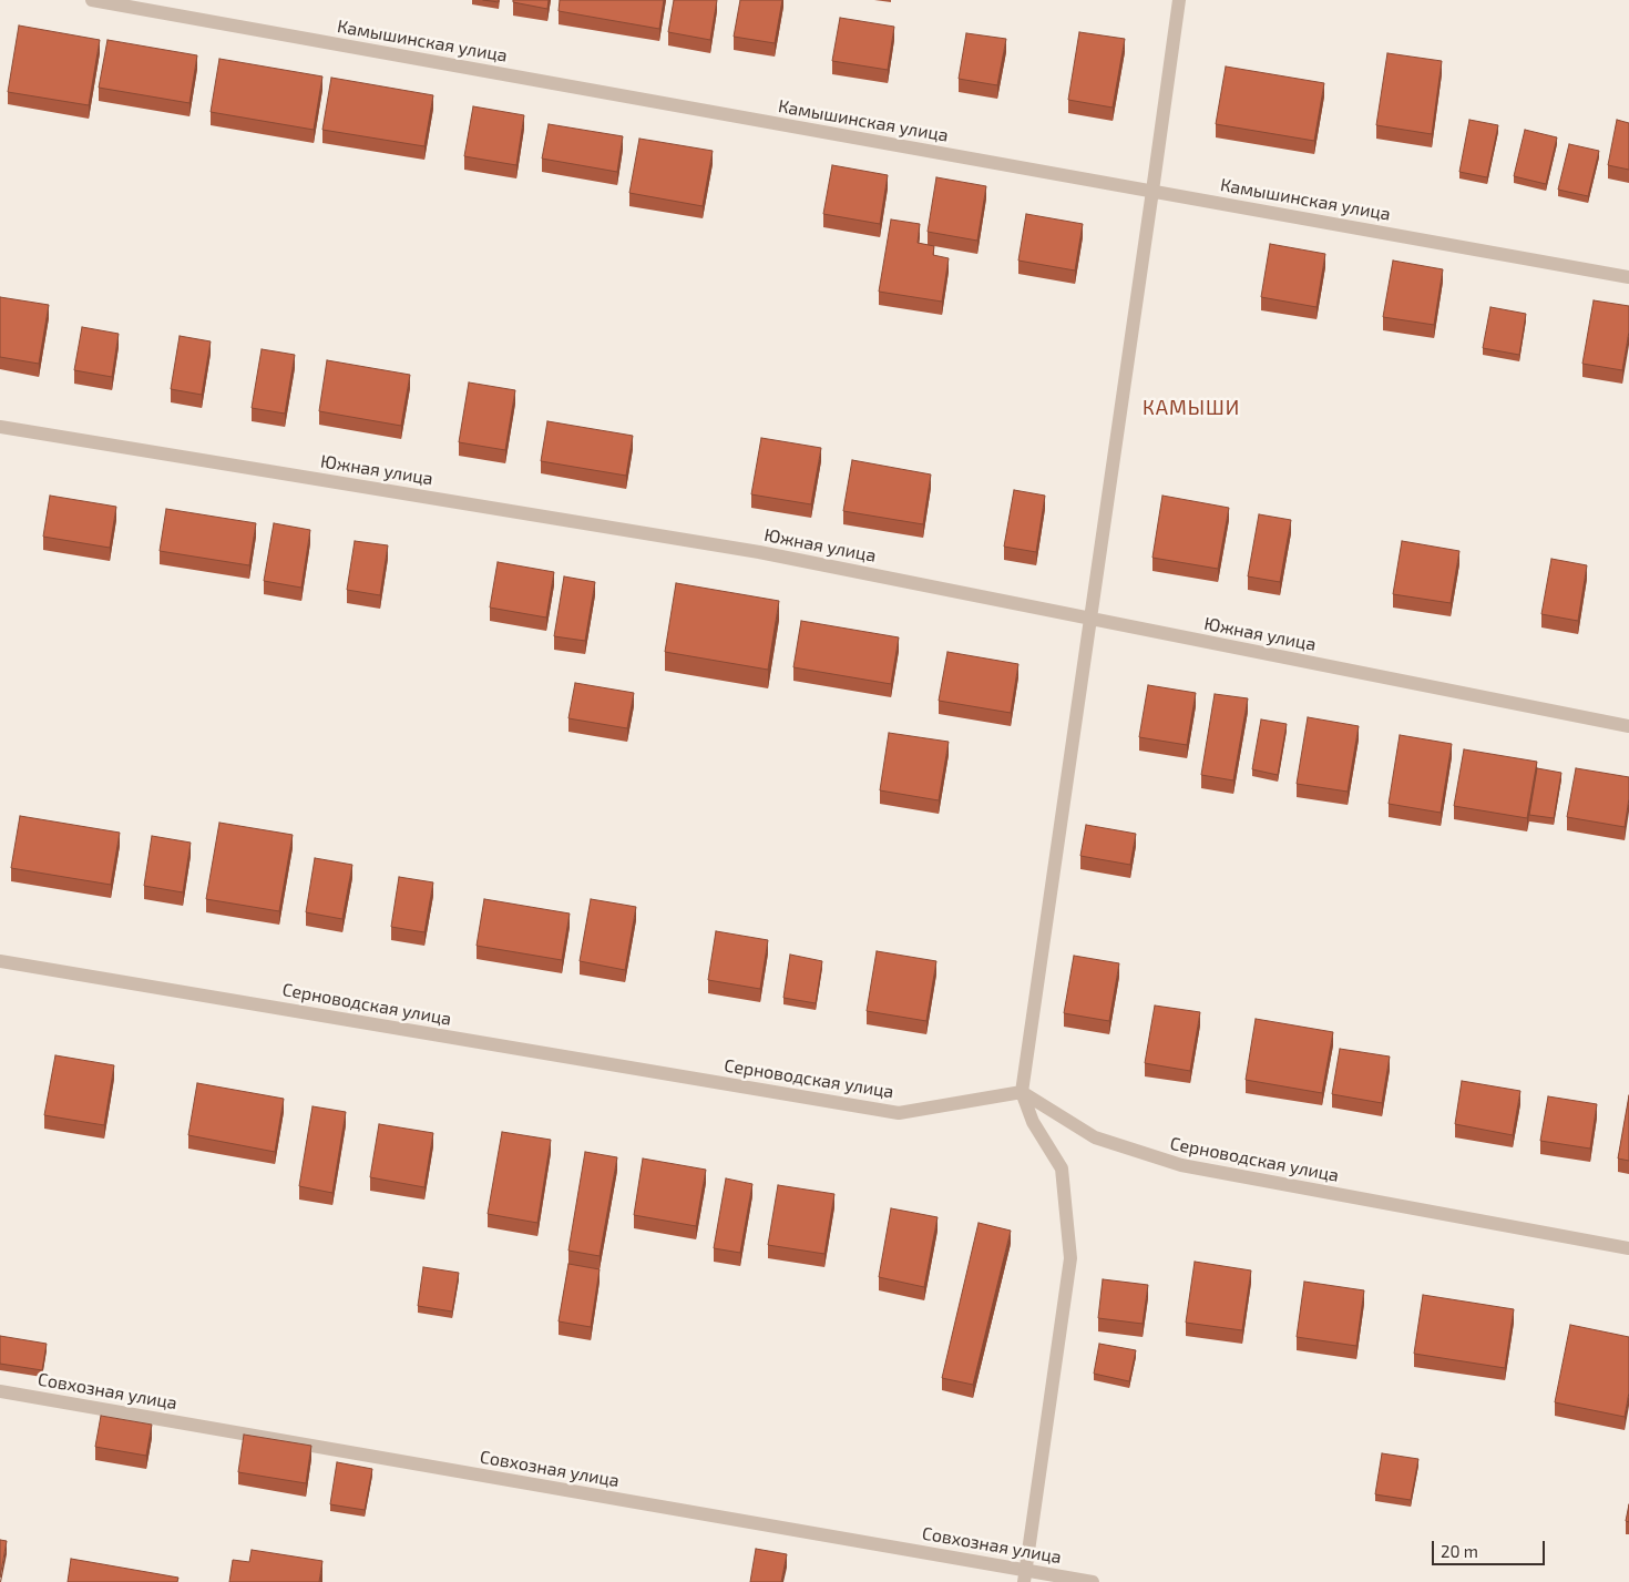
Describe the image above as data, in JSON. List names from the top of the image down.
{
  "streets": {
    "street": [
      "Камышинская улица",
      "Южная улица",
      "Серноводская улица",
      "Совхозная улица"
    ]
  },
  "districts": ["КАМЫШИ"],
  "scale_bar": "20 m"
}
